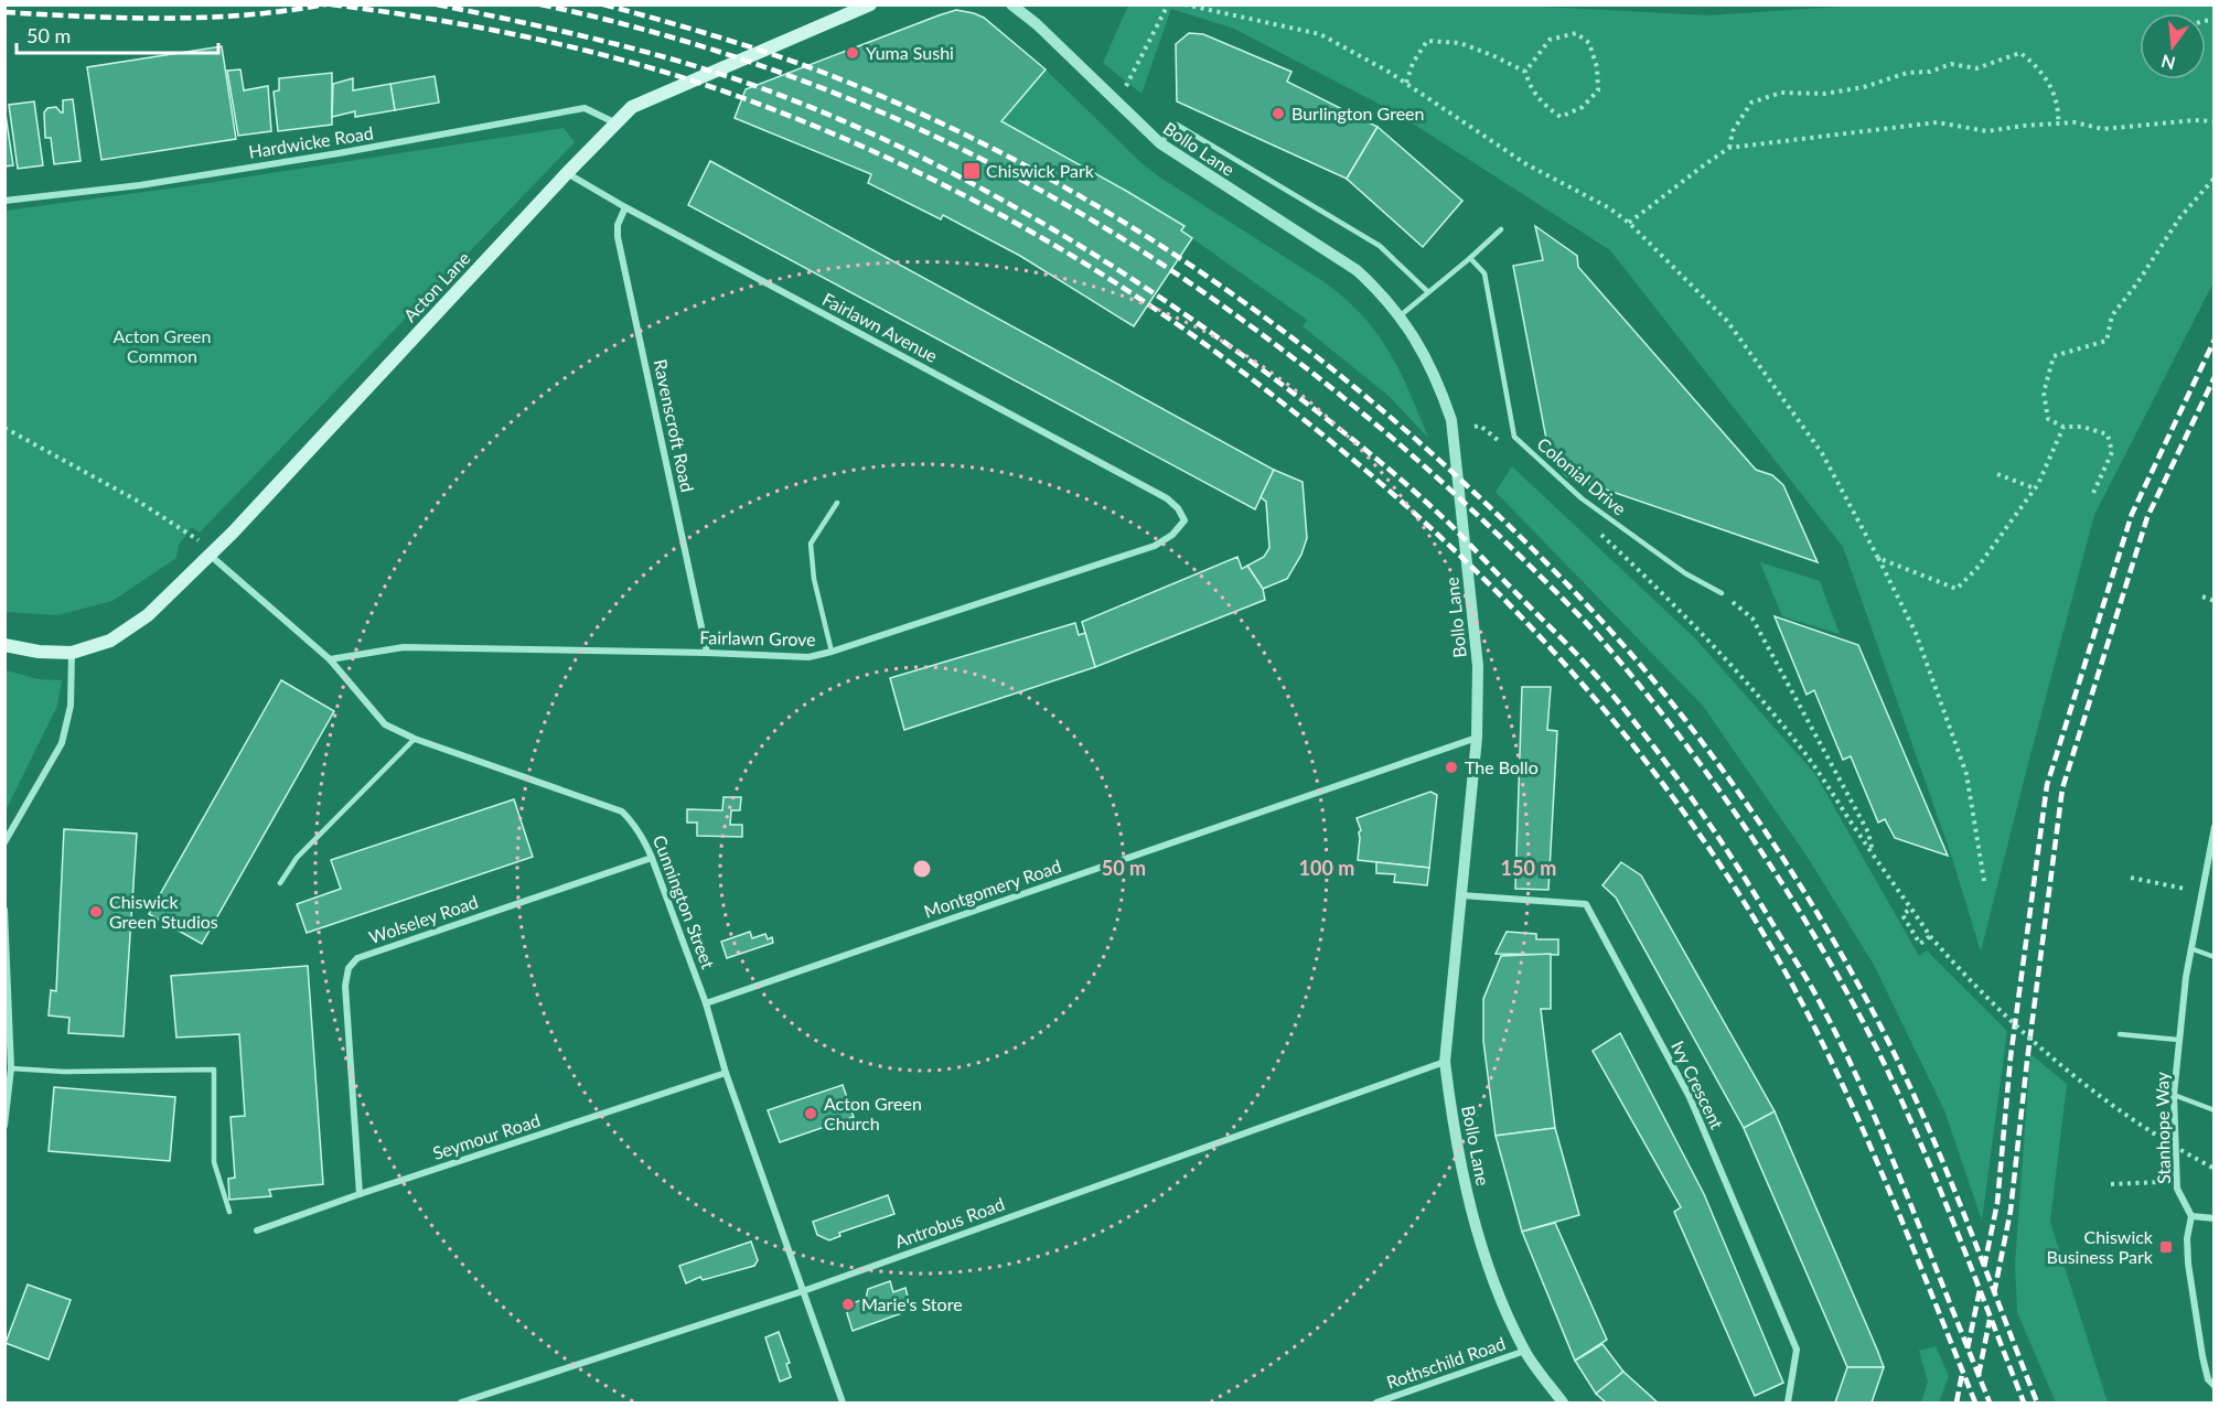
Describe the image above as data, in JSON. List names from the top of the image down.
{
  "streets": {
    "main road": ["Acton Lane"],
    "street": [
      "Hardwicke Road",
      "Bollo Lane",
      "Fairlawn Avenue",
      "Ravenscroft Road",
      "Fairlawn Grove",
      "Montgomery Road",
      "Cunnington Street",
      "Wolseley Road",
      "Ivy Crescent",
      "Stanhope Way",
      "Seymour Road",
      "Antrobus Road",
      "Rothschild Road"
    ],
    "lane": ["Colonial Drive"]
  },
  "crossings": [
    ["Hardwicke Road", "Acton Lane"],
    ["Bollo Lane", "Montgomery Road"],
    ["Bollo Lane", "Ivy Crescent"],
    ["Bollo Lane", "Antrobus Road"],
    ["Bollo Lane", "Rothschild Road"],
    ["Acton Lane", "Fairlawn Avenue"],
    ["Acton Lane", "Cunnington Street"],
    ["Fairlawn Avenue", "Ravenscroft Road"],
    ["Fairlawn Avenue", "Fairlawn Grove"],
    ["Ravenscroft Road", "Fairlawn Grove"],
    ["Fairlawn Grove", "Cunnington Street"],
    ["Montgomery Road", "Cunnington Street"],
    ["Cunnington Street", "Wolseley Road"],
    ["Cunnington Street", "Seymour Road"],
    ["Cunnington Street", "Antrobus Road"],
    ["Wolseley Road", "Seymour Road"]
  ],
  "parks": ["Acton Green Common"],
  "places": {
    "other": [
      "Yuma Sushi",
      "Burlington Green",
      "The Bollo",
      "Chiswick Green Studios",
      "Acton Green Church",
      "Marie's Store"
    ],
    "transit": ["Chiswick Park", "Chiswick Business Park"]
  },
  "scale_bar": "50 m",
  "north": "bottom",
  "rings": ["50 m", "100 m", "150 m"]
}
